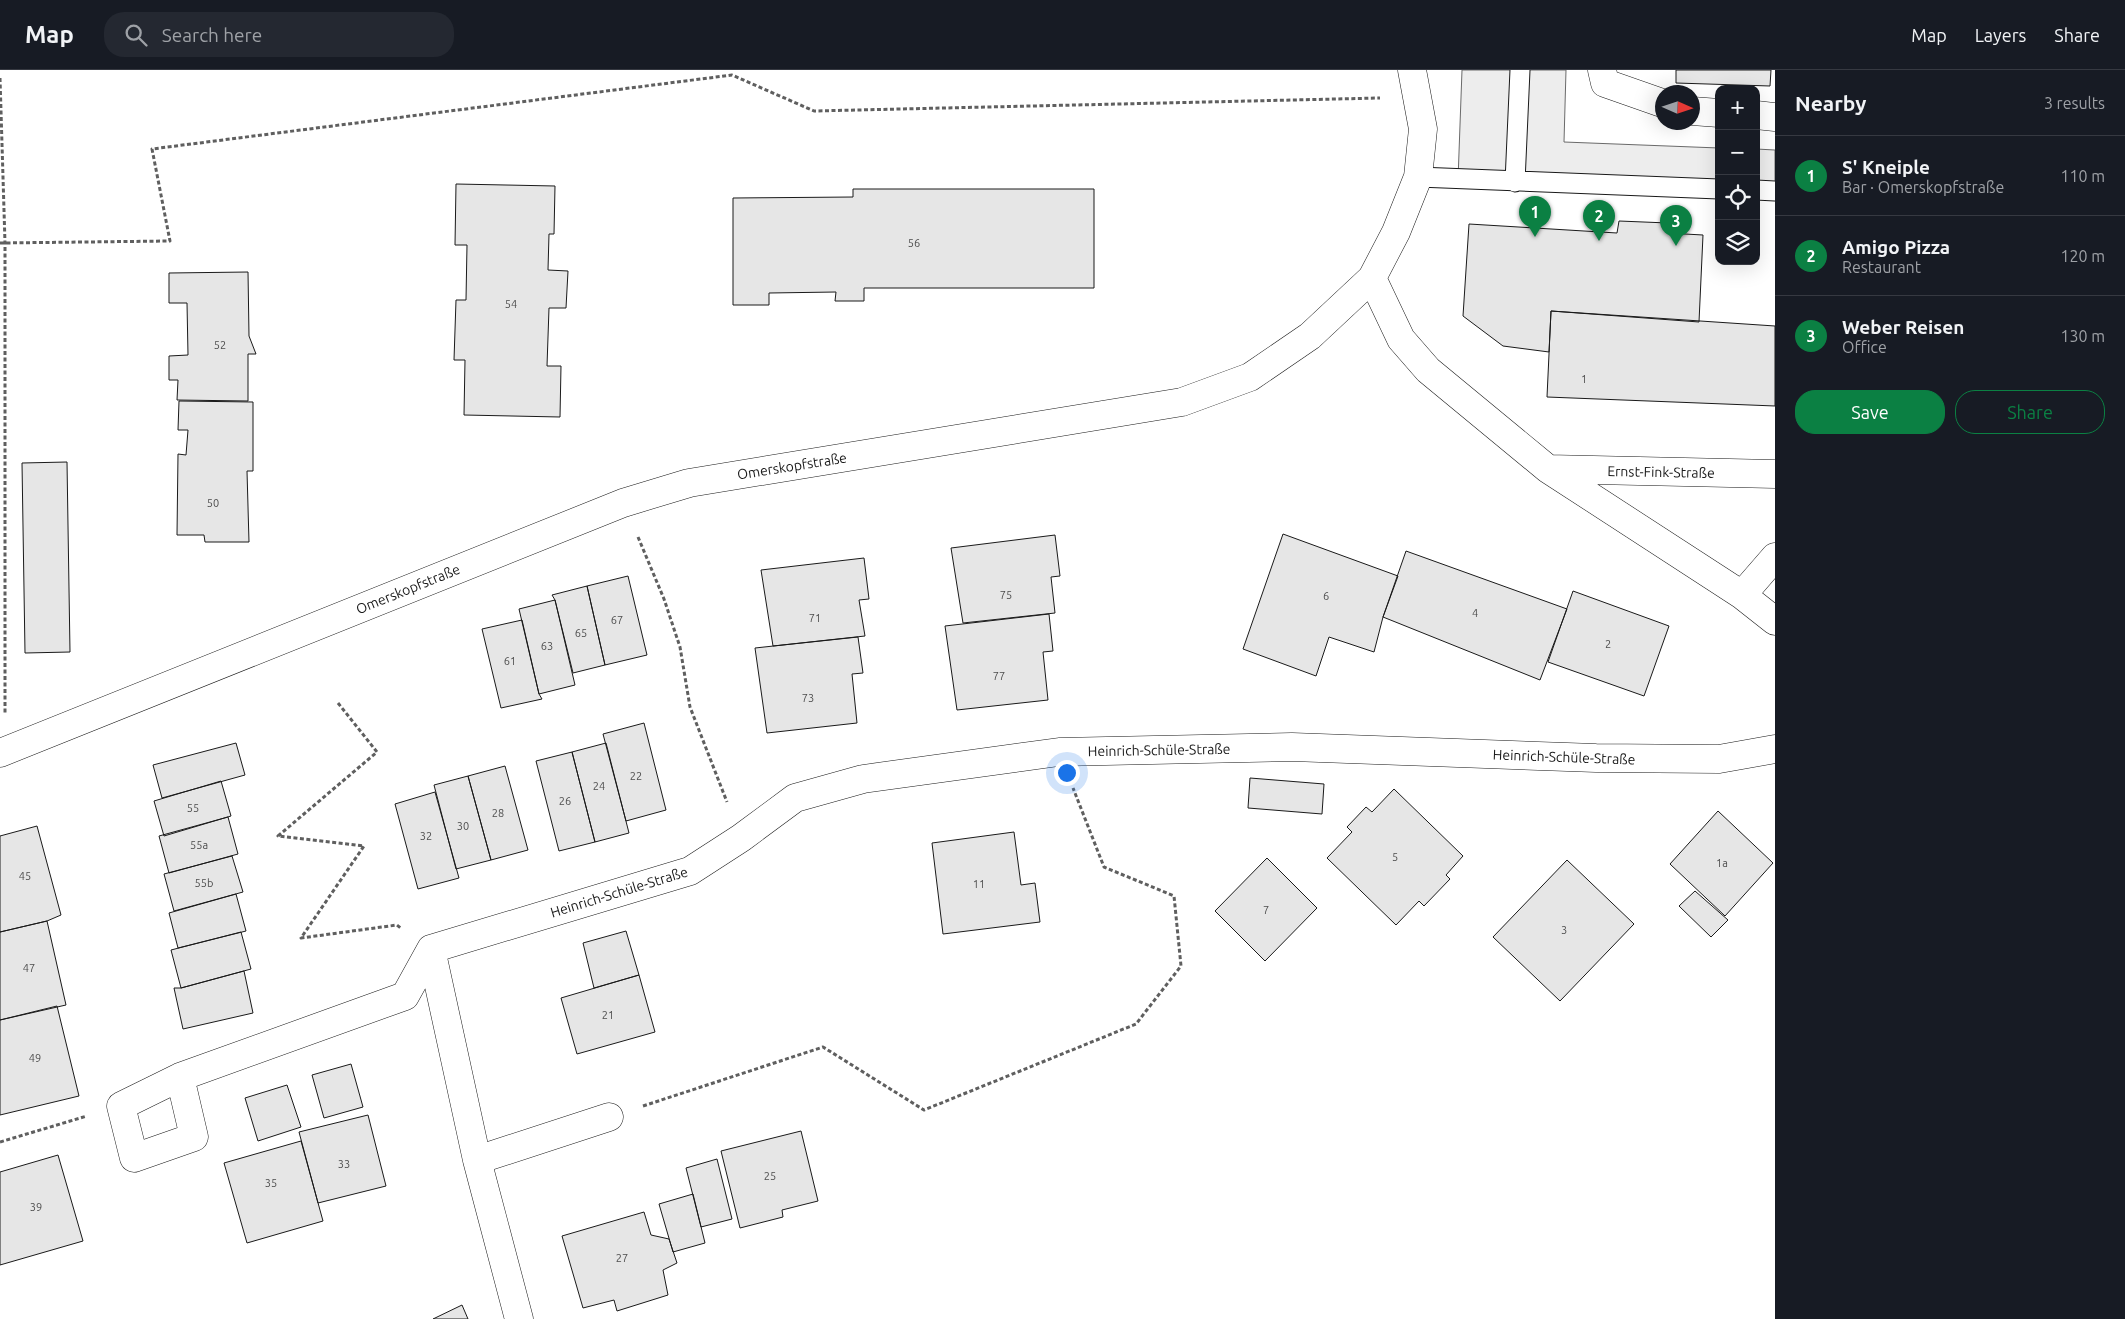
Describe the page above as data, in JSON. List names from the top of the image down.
{
  "streets": {
    "street": ["Omerskopfstraße", "Ernst-Fink-Straße", "Heinrich-Schüle-Straße"]
  },
  "house_numbers": [
    "56",
    "54",
    "52",
    "1",
    "50",
    "75",
    "6",
    "4",
    "71",
    "67",
    "65",
    "2",
    "63",
    "61",
    "77",
    "73",
    "22",
    "24",
    "26",
    "55",
    "28",
    "30",
    "32",
    "55a",
    "5",
    "1a",
    "45",
    "55b",
    "11",
    "7",
    "3",
    "47",
    "21",
    "49",
    "33",
    "25",
    "35",
    "39",
    "27"
  ],
  "north": "right",
  "page": {
    "header": "Map",
    "search": "Search here",
    "nav": ["Map", "Layers", "Share"],
    "heading": ["Nearby", "3 results"],
    "map_buttons": ["+", "−"],
    "list": [
      {
        "mark": "1",
        "name": "S' Kneiple",
        "note": "Bar · Omerskopfstraße",
        "value": "110 m"
      },
      {
        "mark": "2",
        "name": "Amigo Pizza",
        "note": "Restaurant",
        "value": "120 m"
      },
      {
        "mark": "3",
        "name": "Weber Reisen",
        "note": "Office",
        "value": "130 m"
      }
    ],
    "pins": ["1", "2", "3"],
    "buttons": ["Save", "Share"]
  }
}
